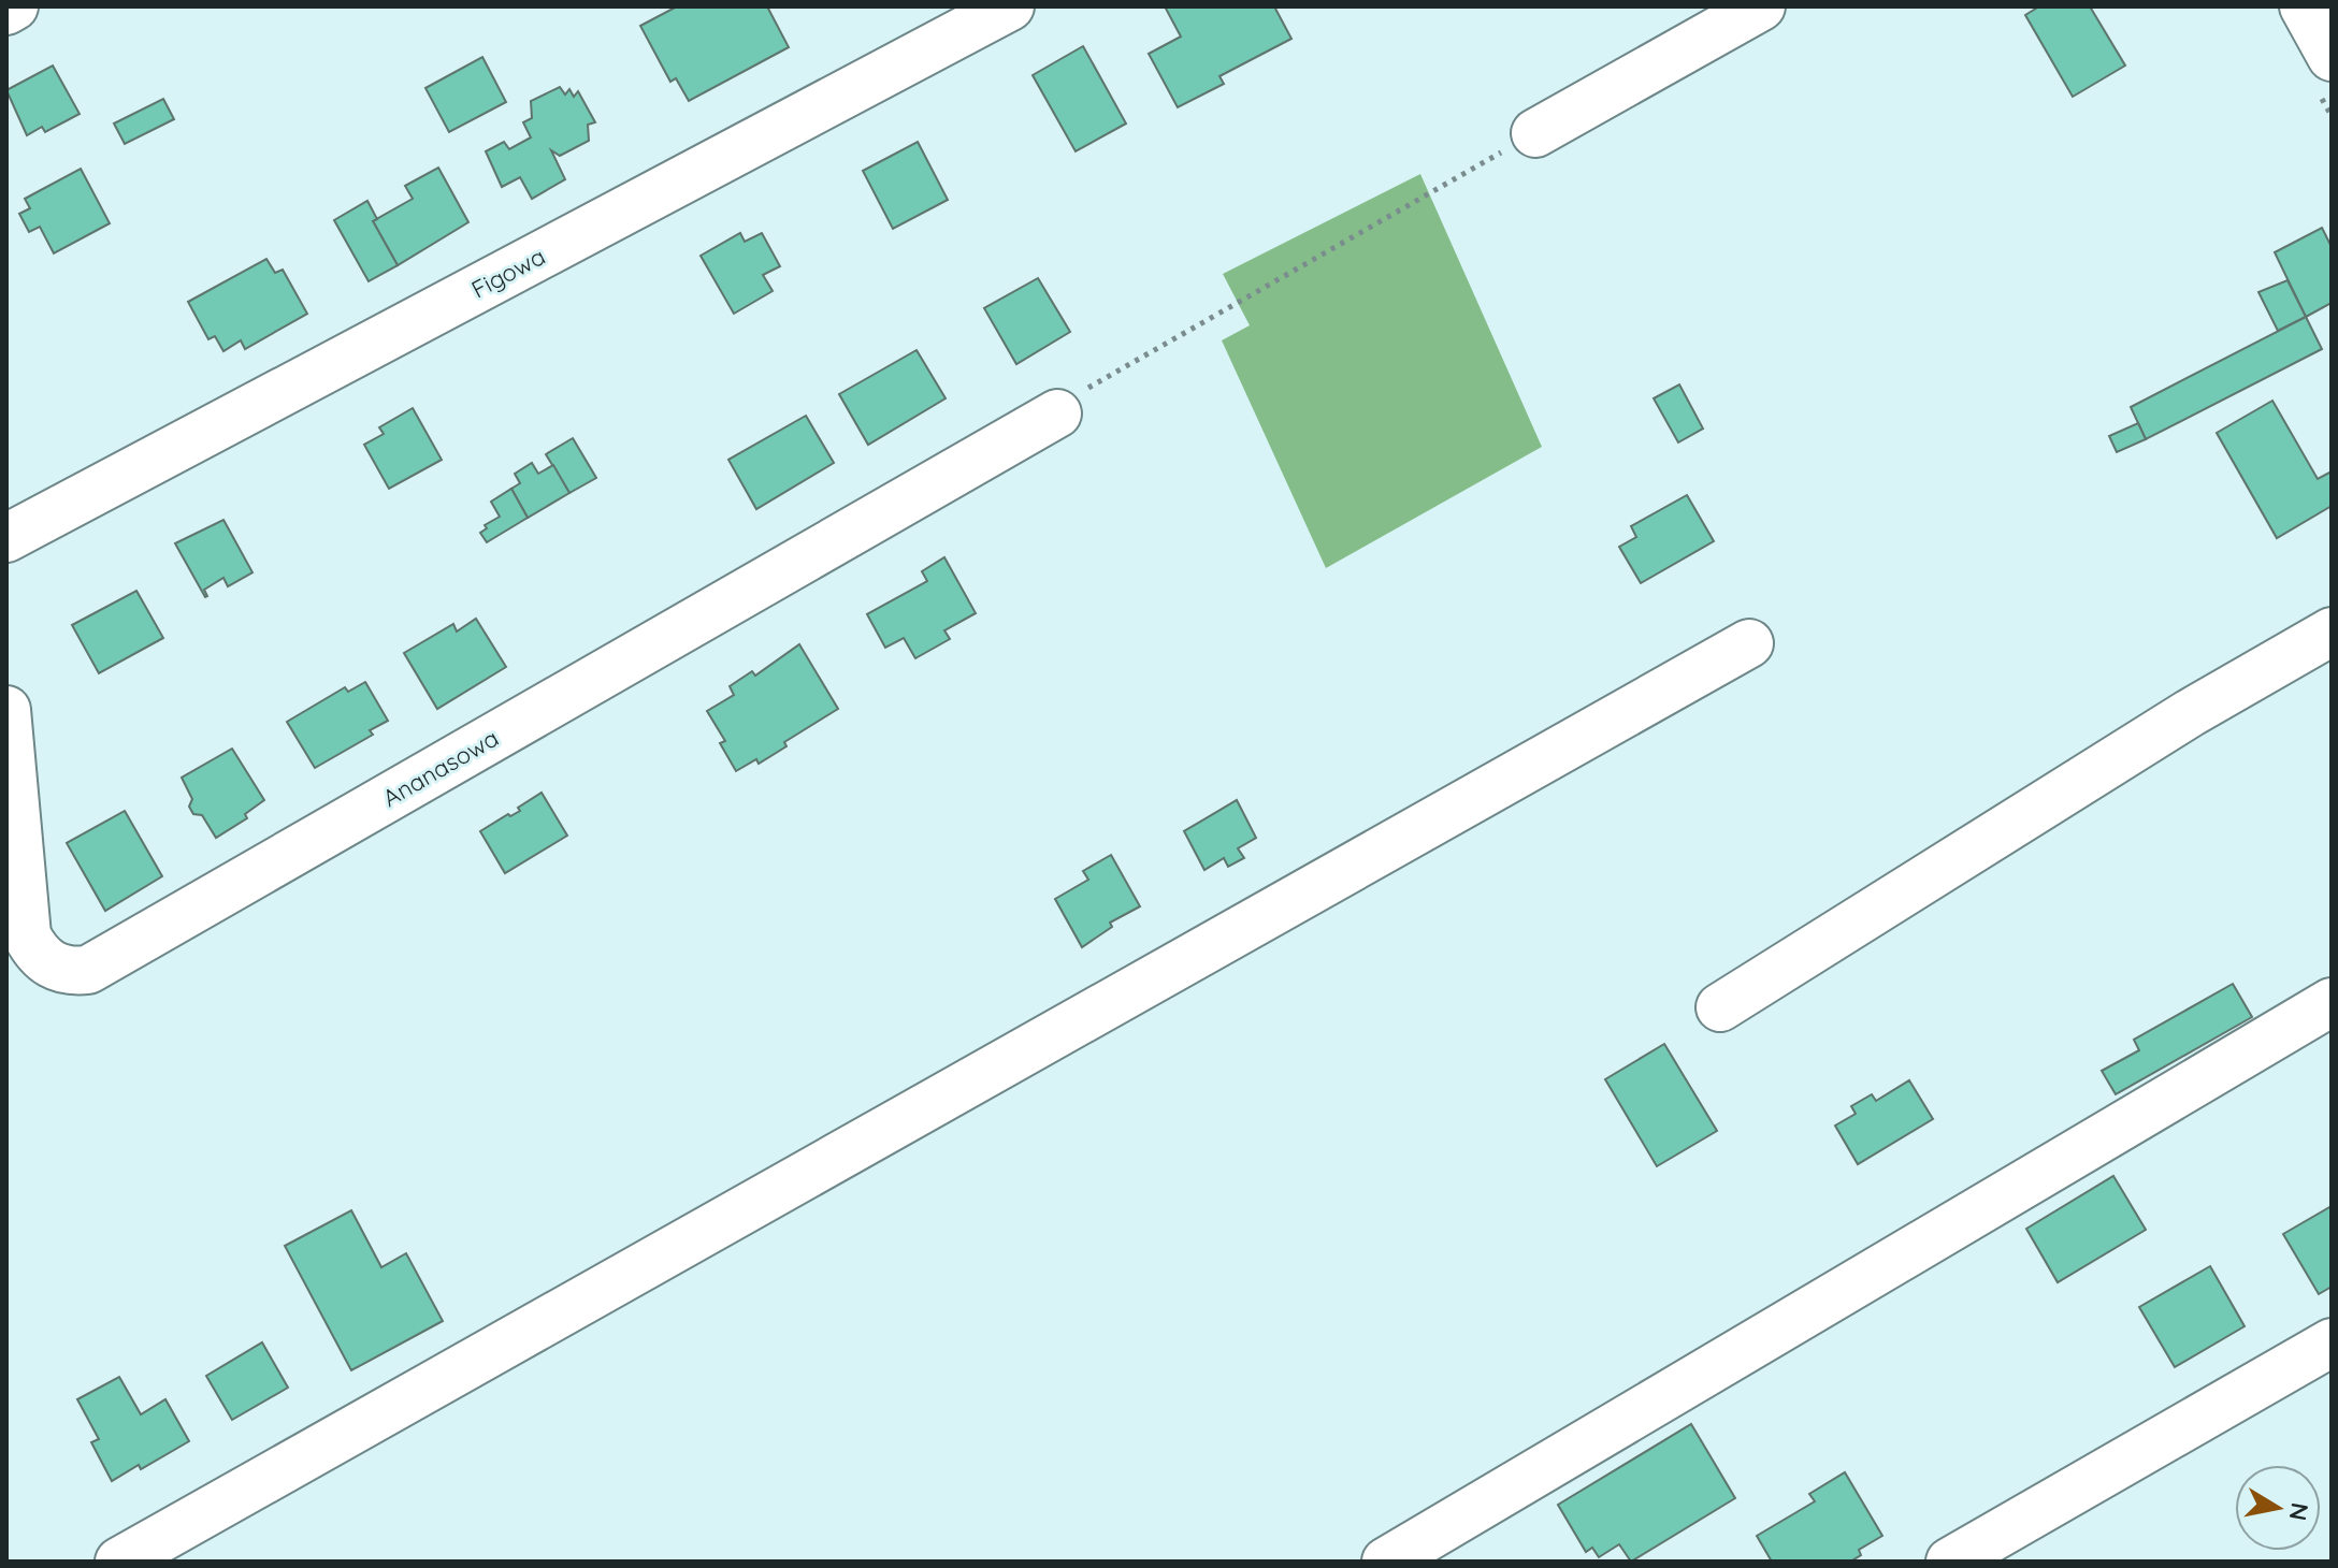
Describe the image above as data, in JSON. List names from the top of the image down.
{
  "streets": {
    "street": ["Figowa", "Ananasowa"]
  },
  "north": "right"
}
